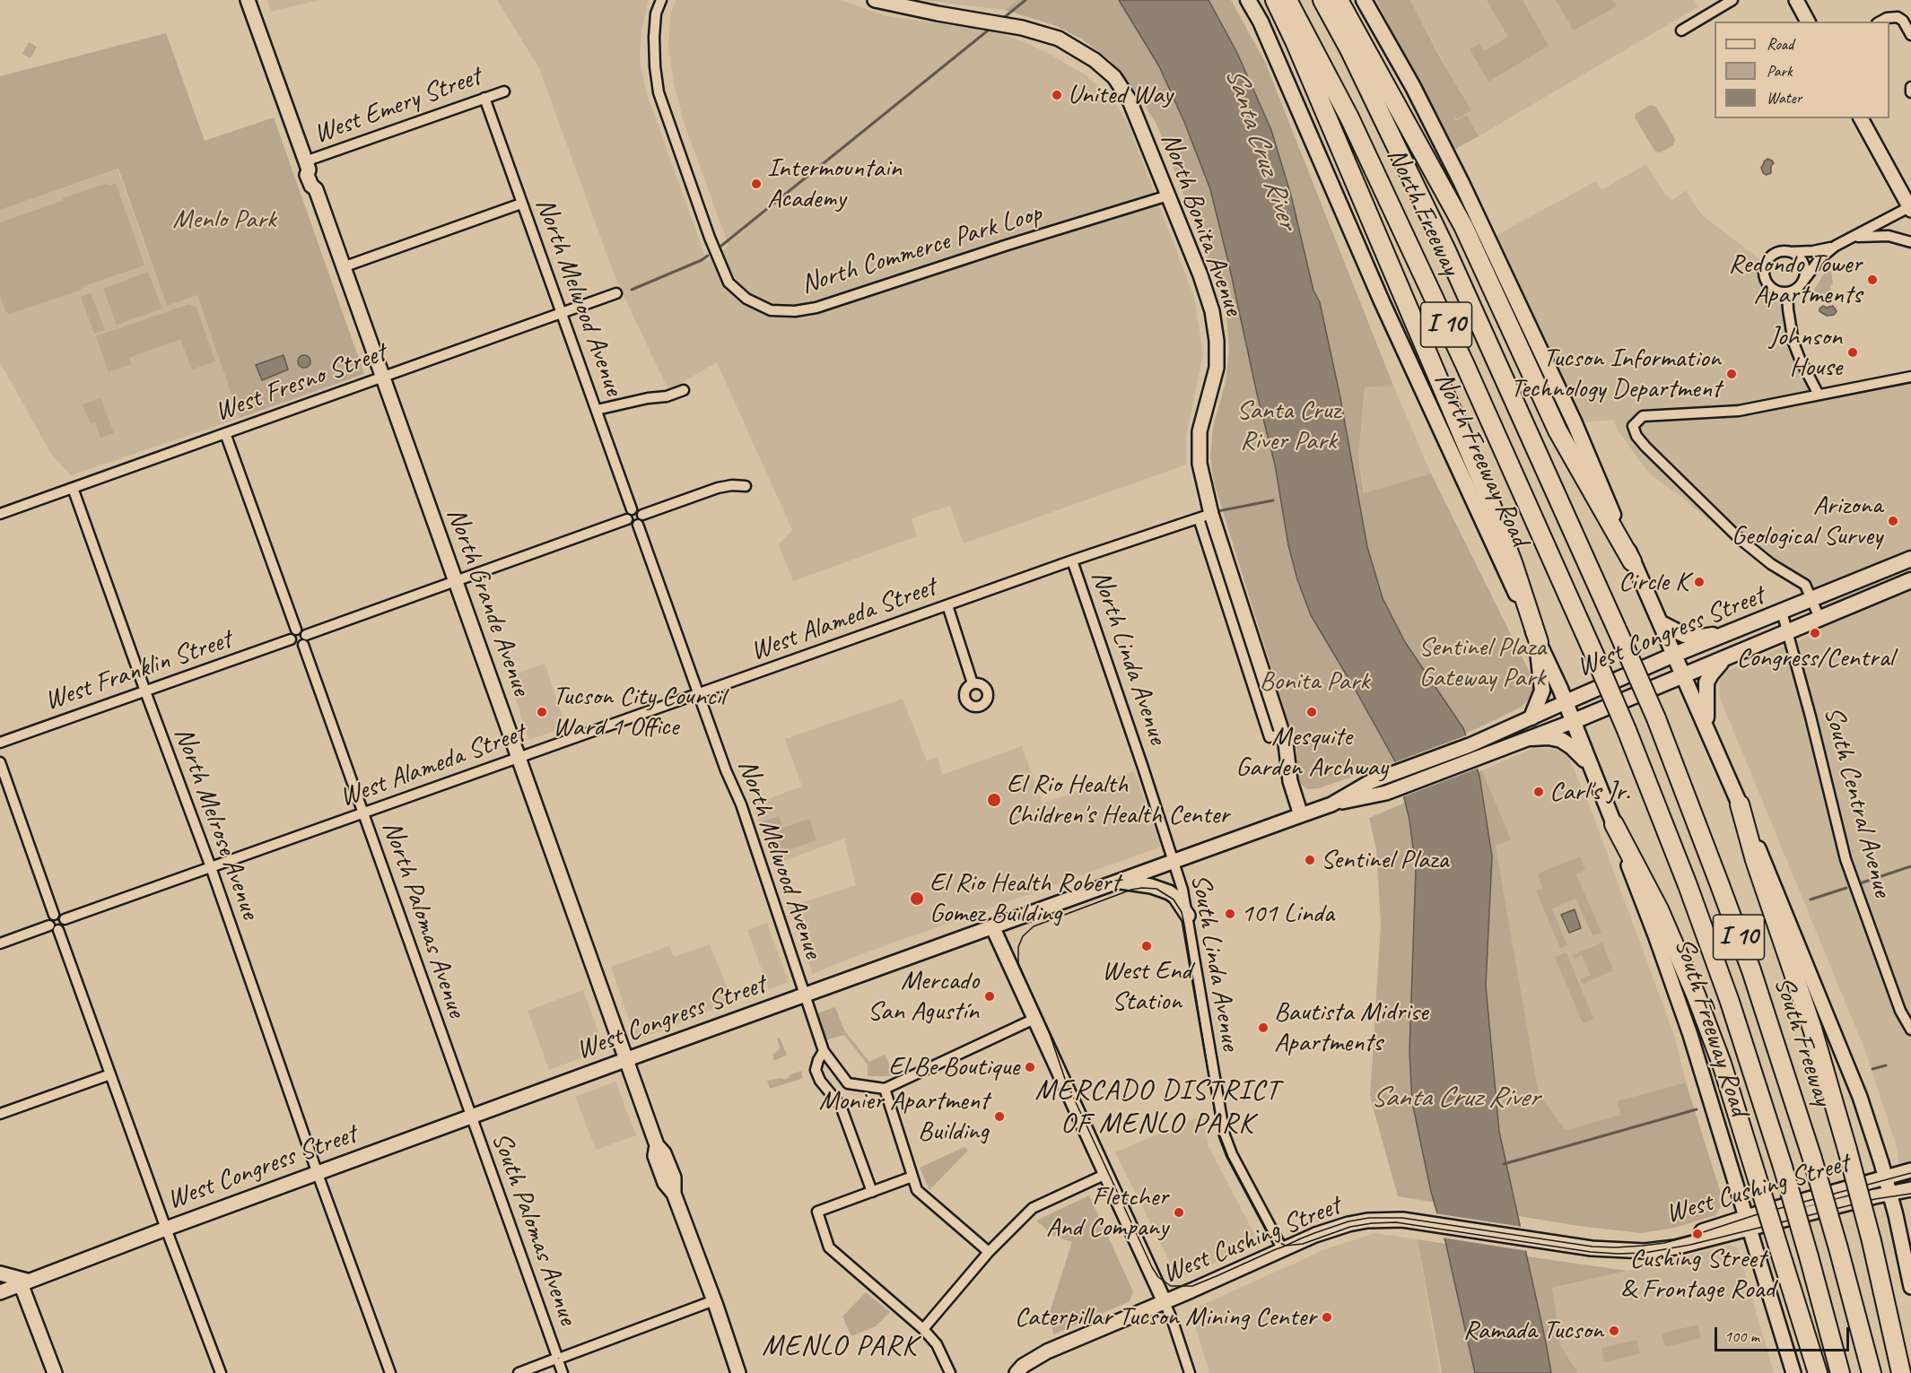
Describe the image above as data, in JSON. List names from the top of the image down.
{
  "streets": {
    "highway": ["North Freeway", "I 10", "South Freeway"],
    "main road": [
      "North Bonita Avenue",
      "North Freeway Road",
      "North Grande Avenue",
      "West Congress Street",
      "South Freeway Road",
      "West Cushing Street"
    ],
    "street": [
      "West Emery Street",
      "North Commerce Park Loop",
      "North Melwood Avenue",
      "West Fresno Street",
      "West Alameda Street",
      "North Linda Avenue",
      "West Franklin Street",
      "South Central Avenue",
      "North Melrose Avenue",
      "North Palomas Avenue",
      "South Linda Avenue",
      "South Palomas Avenue"
    ]
  },
  "crossings": [
    ["West Emery Street", "North Melwood Avenue"],
    ["West Emery Street", "North Grande Avenue"],
    ["North Freeway", "South Freeway"],
    ["North Bonita Avenue", "North Commerce Park Loop"],
    ["North Bonita Avenue", "West Alameda Street"],
    ["North Bonita Avenue", "West Congress Street"],
    ["North Melwood Avenue", "West Fresno Street"],
    ["North Melwood Avenue", "West Alameda Street"],
    ["North Melwood Avenue", "West Congress Street"],
    ["West Fresno Street", "North Grande Avenue"],
    ["West Fresno Street", "North Melrose Avenue"],
    ["North Freeway Road", "West Congress Street"],
    ["North Freeway Road", "South Freeway Road"],
    ["North Grande Avenue", "West Alameda Street"],
    ["North Grande Avenue", "West Congress Street"],
    ["West Alameda Street", "North Linda Avenue"],
    ["West Alameda Street", "North Melrose Avenue"],
    ["West Alameda Street", "North Palomas Avenue"],
    ["West Congress Street", "North Linda Avenue"],
    ["West Congress Street", "South Central Avenue"],
    ["West Congress Street", "North Melrose Avenue"],
    ["West Congress Street", "North Palomas Avenue"],
    ["West Congress Street", "South Linda Avenue"],
    ["West Congress Street", "South Freeway Road"],
    ["West Congress Street", "South Palomas Avenue"],
    ["North Linda Avenue", "South Linda Avenue"],
    ["West Franklin Street", "North Melrose Avenue"],
    ["West Franklin Street", "North Palomas Avenue"],
    ["North Palomas Avenue", "South Palomas Avenue"],
    ["South Linda Avenue", "West Cushing Street"],
    ["South Freeway Road", "West Cushing Street"]
  ],
  "districts": ["MERCADO DISTRICT OF MENLO PARK", "MENLO PARK"],
  "water": ["Santa Cruz River"],
  "parks": [
    "Menlo Park",
    "Santa Cruz River Park",
    "Sentinel Plaza Gateway Park",
    "Bonita Park"
  ],
  "places": [
    "United Way",
    "Intermountain Academy",
    "Redondo Tower Apartments",
    "Johnson House",
    "Tucson Information Technology Department",
    "Arizona Geological Survey",
    "Circle K",
    "Congress/Central",
    "Tucson City Council Ward 1 Office",
    "Mesquite Garden Archway",
    "Carl's Jr.",
    "El Rio Health Children's Health Center",
    "Sentinel Plaza",
    "El Rio Health Robert Gomez Building",
    "101 Linda",
    "West End Station",
    "Mercado San Agustín",
    "Bautista Midrise Apartments",
    "El Be Boutique",
    "Monier Apartment Building",
    "Fletcher And Company",
    "Cushing Street & Frontage Road",
    "Caterpillar Tucson Mining Center",
    "Ramada Tucson"
  ],
  "legend": ["Road", "Park", "Water"],
  "scale_bar": "100 m"
}
